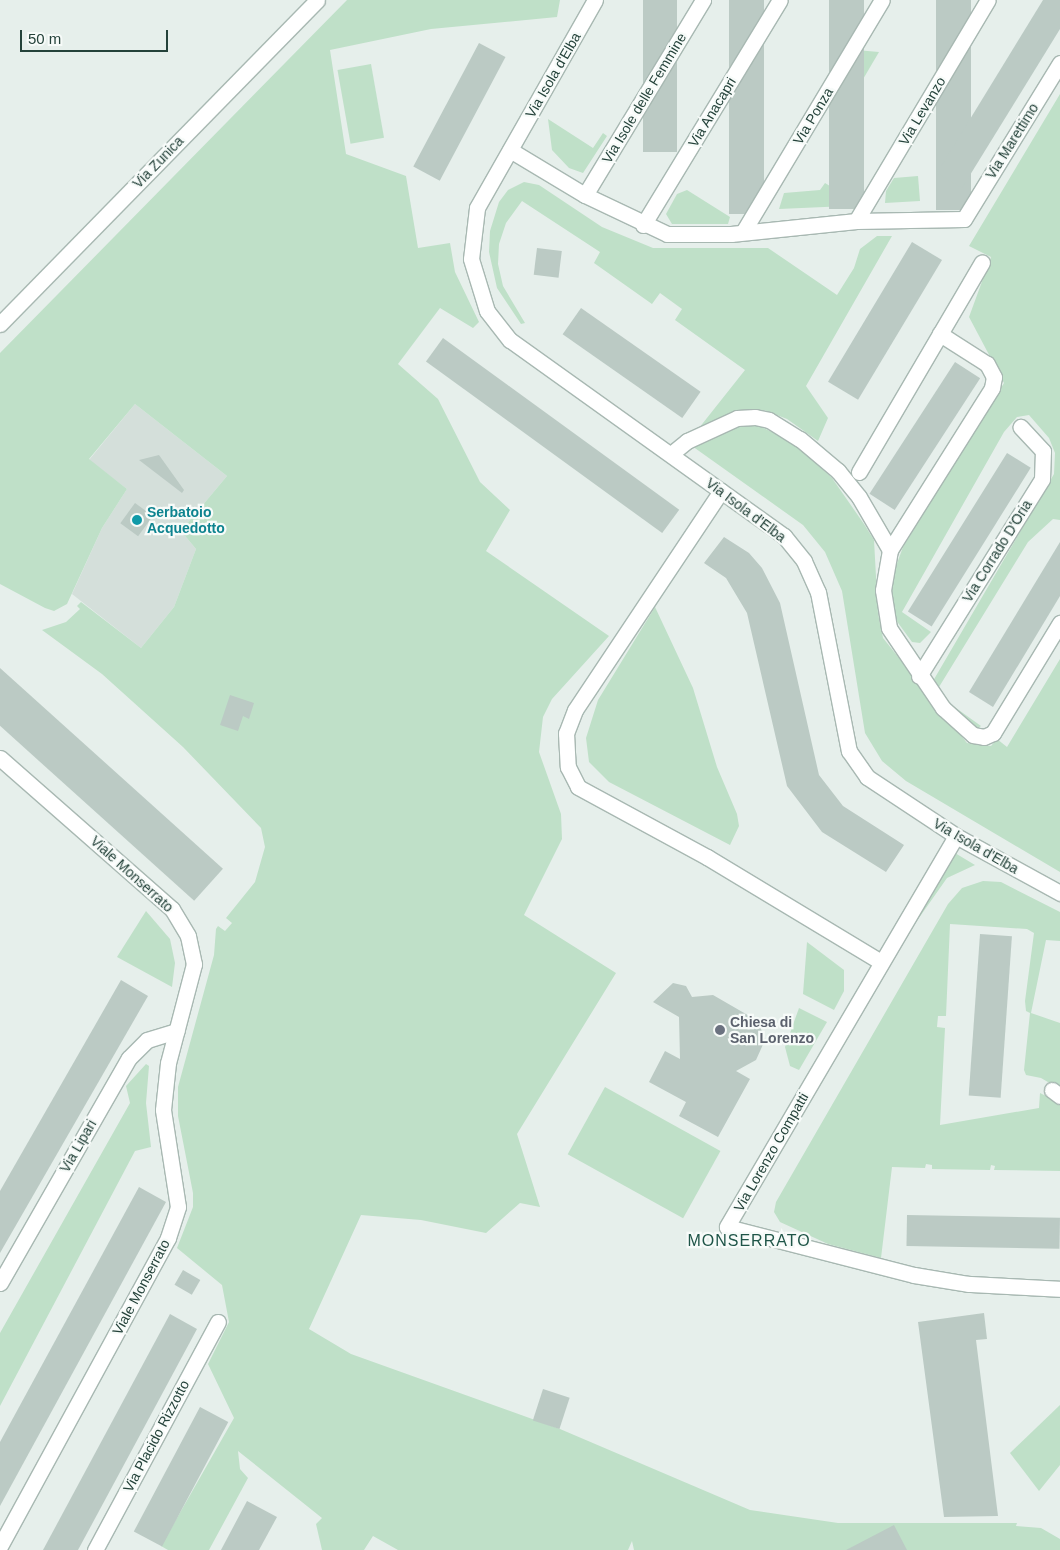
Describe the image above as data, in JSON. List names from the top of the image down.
{
  "streets": {
    "street": [
      "Via Isola d'Elba",
      "Via Isole delle Femmine",
      "Via Levanzo",
      "Via Anacapri",
      "Via Ponza",
      "Via Marettimo",
      "Via Zunica",
      "Via Corrado D'Oria",
      "Viale Monserrato",
      "Via Lipari",
      "Via Lorenzo Compatti",
      "Via Placido Rizzotto"
    ]
  },
  "crossings": [
    ["Via Isola d'Elba", "Via Lorenzo Compatti"],
    ["Via Levanzo", "Via Marettimo"],
    ["Viale Monserrato", "Via Lipari"]
  ],
  "districts": ["MONSERRATO"],
  "places": ["Serbatoio Acquedotto", "Chiesa di San Lorenzo"],
  "scale_bar": "50 m"
}
